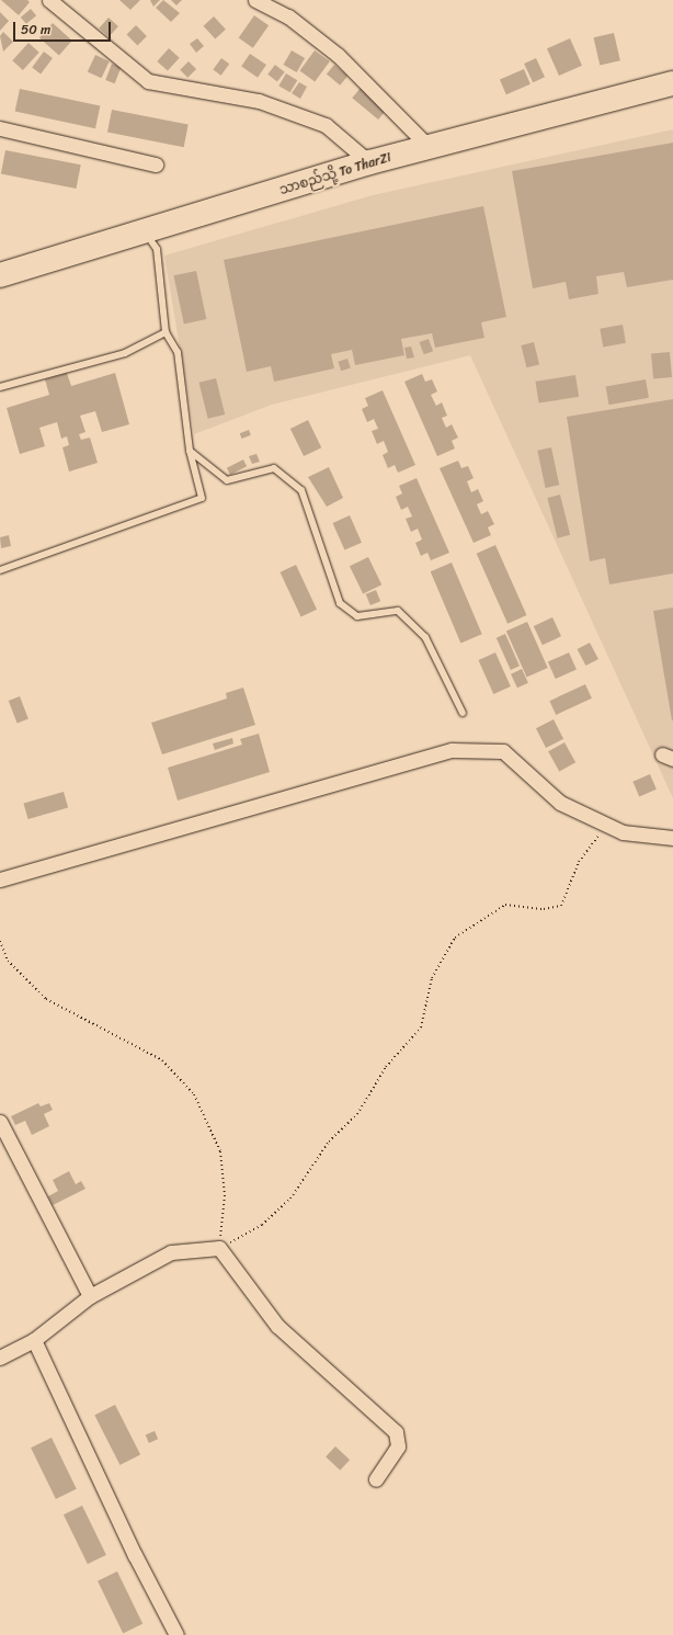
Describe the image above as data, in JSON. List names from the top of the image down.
{
  "streets": {
    "highway": ["သာစည်သို့ To TharZi"]
  },
  "scale_bar": "50 m"
}
